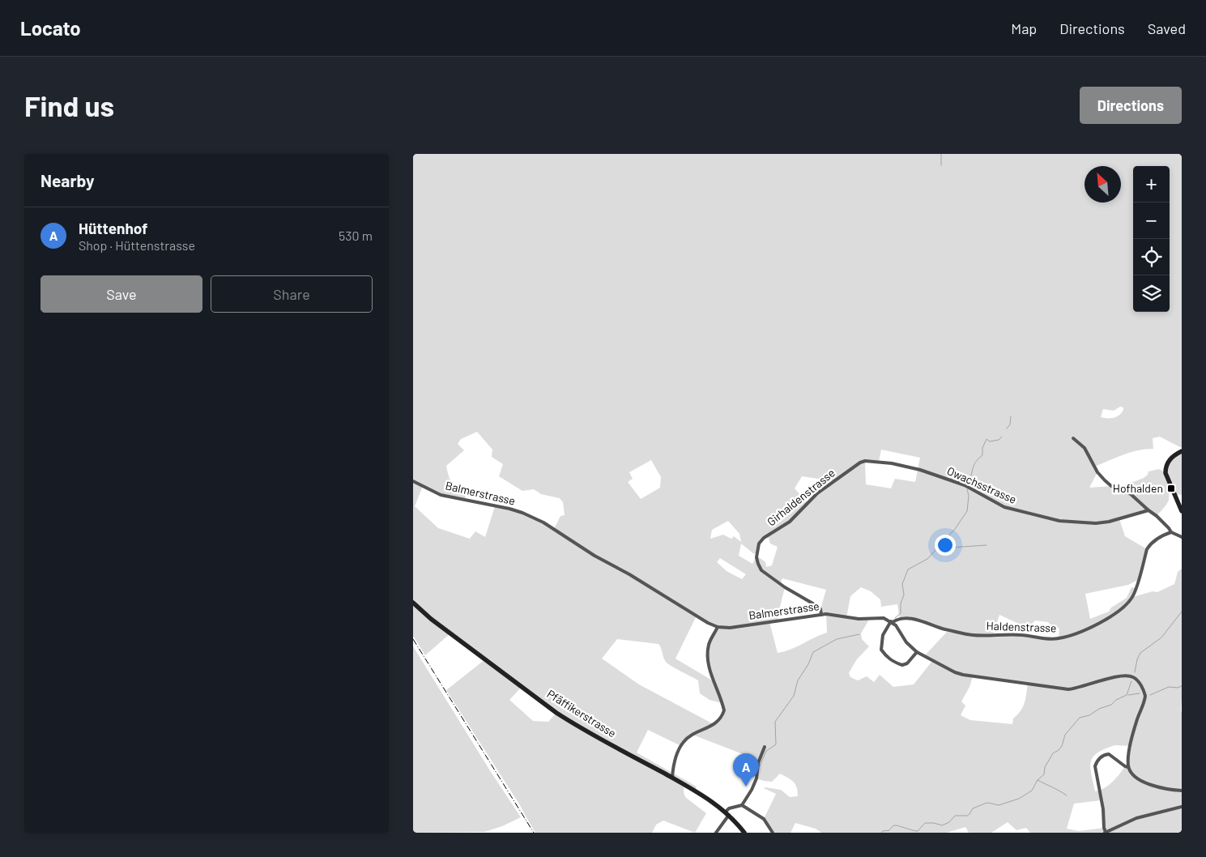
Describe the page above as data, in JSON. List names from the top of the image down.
{
  "streets": {
    "main road": ["Pfäffikerstrasse"],
    "street": [
      "Owachsstrasse",
      "Balmerstrasse",
      "Girhaldenstrasse",
      "Haldenstrasse"
    ]
  },
  "crossings": [
    ["Owachsstrasse", "Girhaldenstrasse"],
    ["Balmerstrasse", "Girhaldenstrasse"],
    ["Balmerstrasse", "Haldenstrasse"]
  ],
  "places": {
    "transit": ["Hofhalden"]
  },
  "north": "top left",
  "page": {
    "header": "Locato",
    "nav": ["Map", "Directions", "Saved"],
    "buttons": [
      "Directions",
      ["Save", "Share"]
    ],
    "title": "Find us",
    "heading": "Nearby",
    "map_buttons": ["+", "−"],
    "list": [
      {
        "mark": "A",
        "name": "Hüttenhof",
        "note": "Shop · Hüttenstrasse",
        "value": "530 m"
      }
    ],
    "pins": "A"
  }
}
